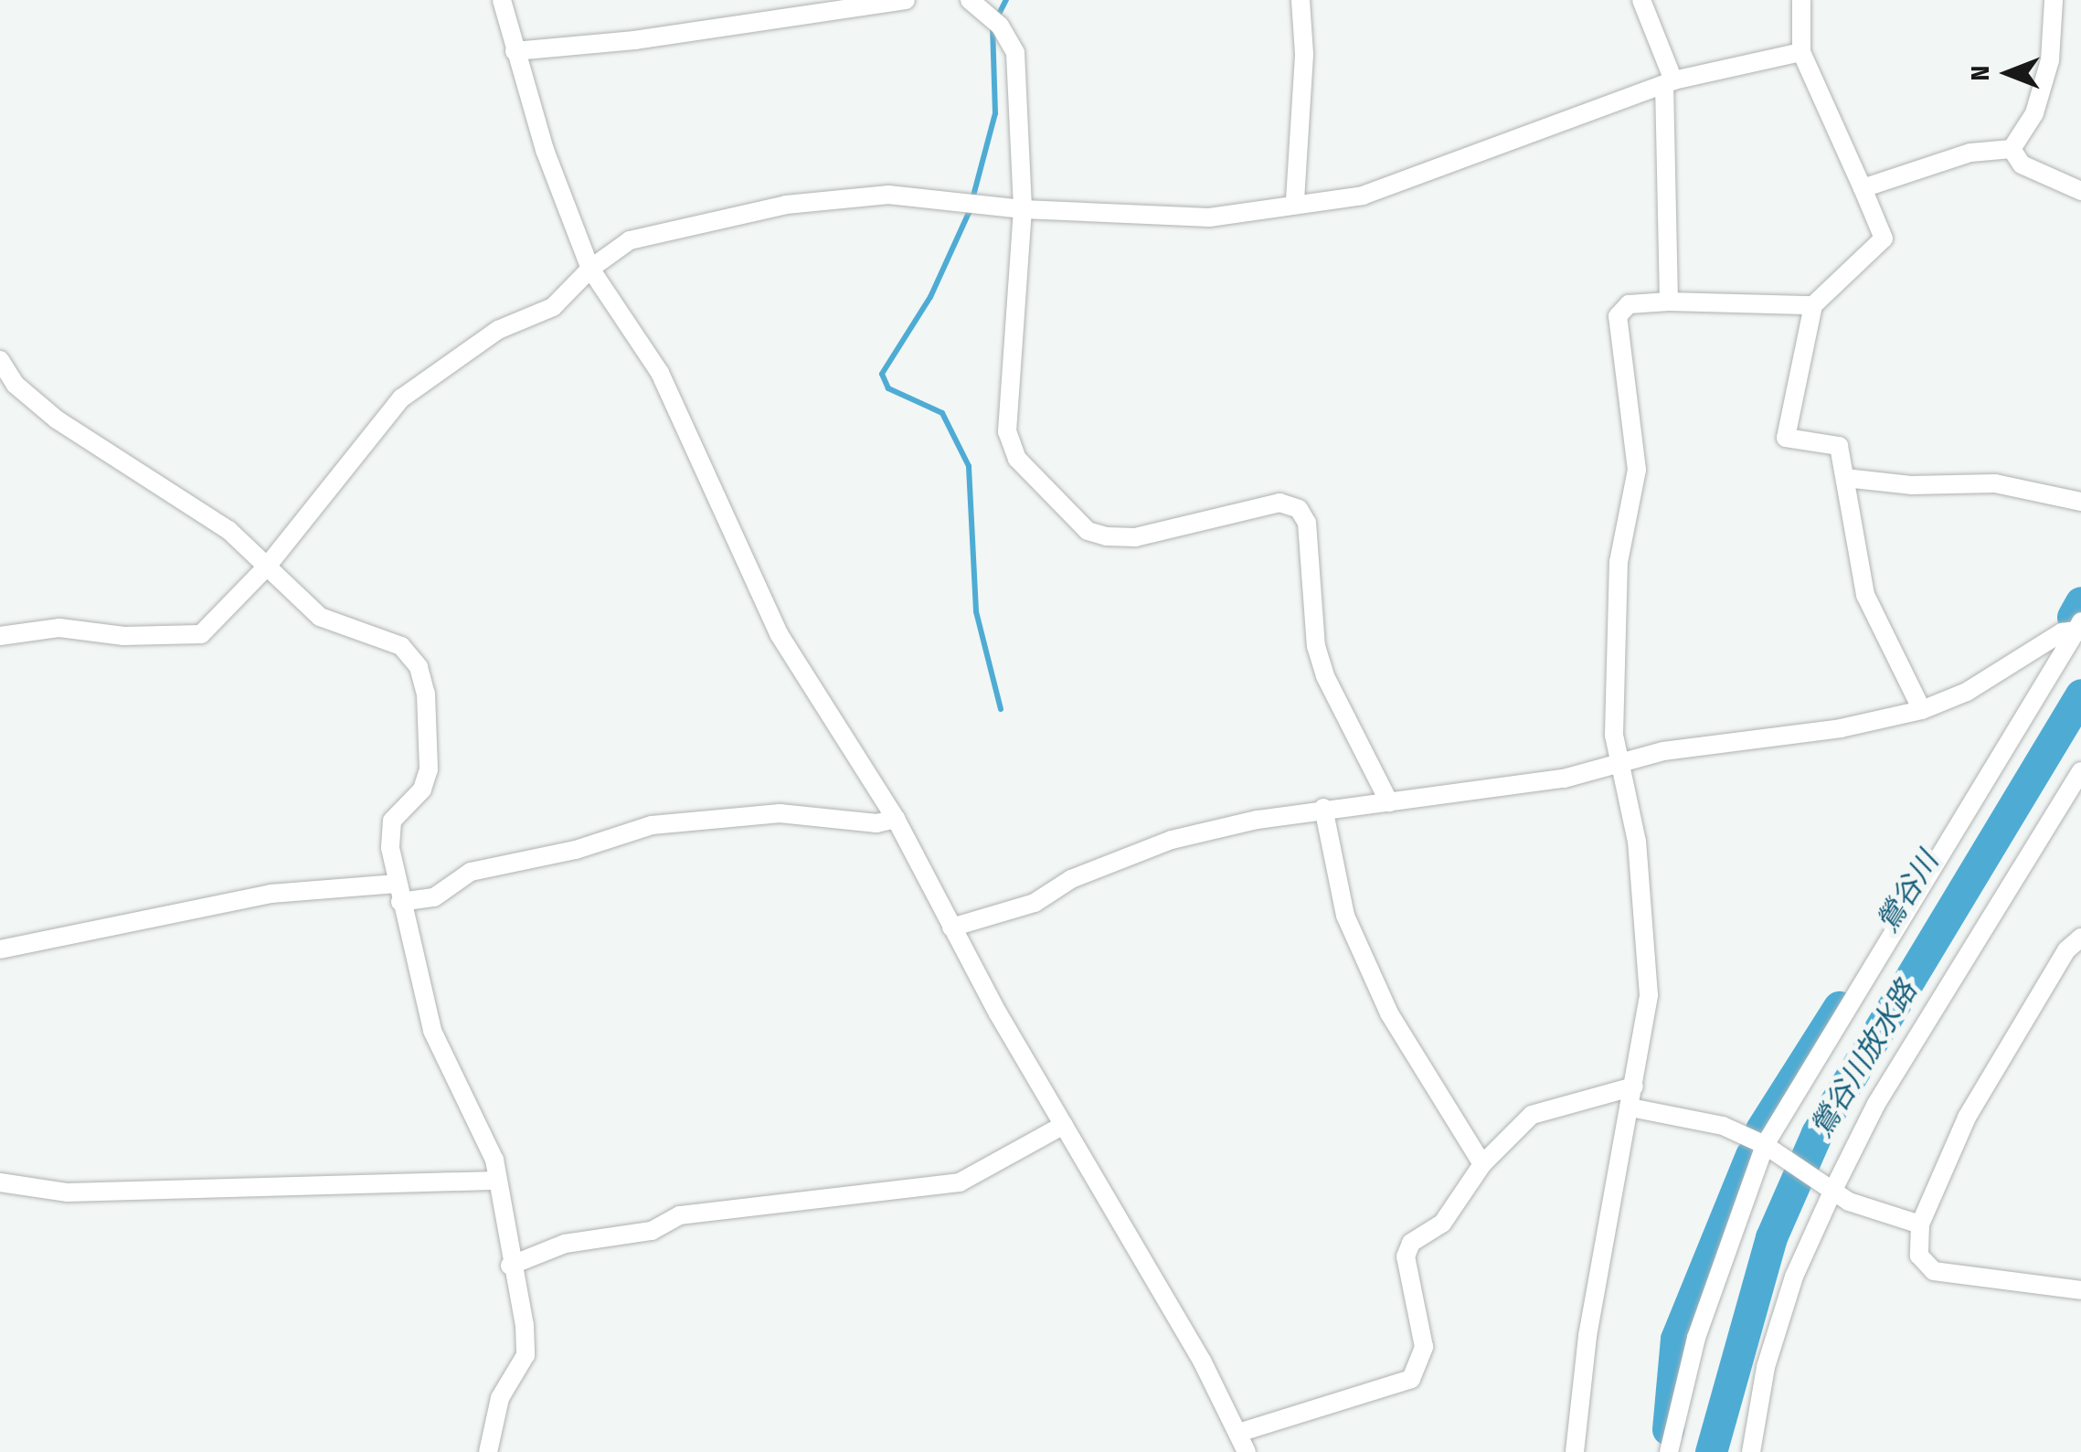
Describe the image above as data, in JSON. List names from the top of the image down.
{
  "water": ["鶯谷川", "鶯谷川放水路"],
  "north": "left"
}
